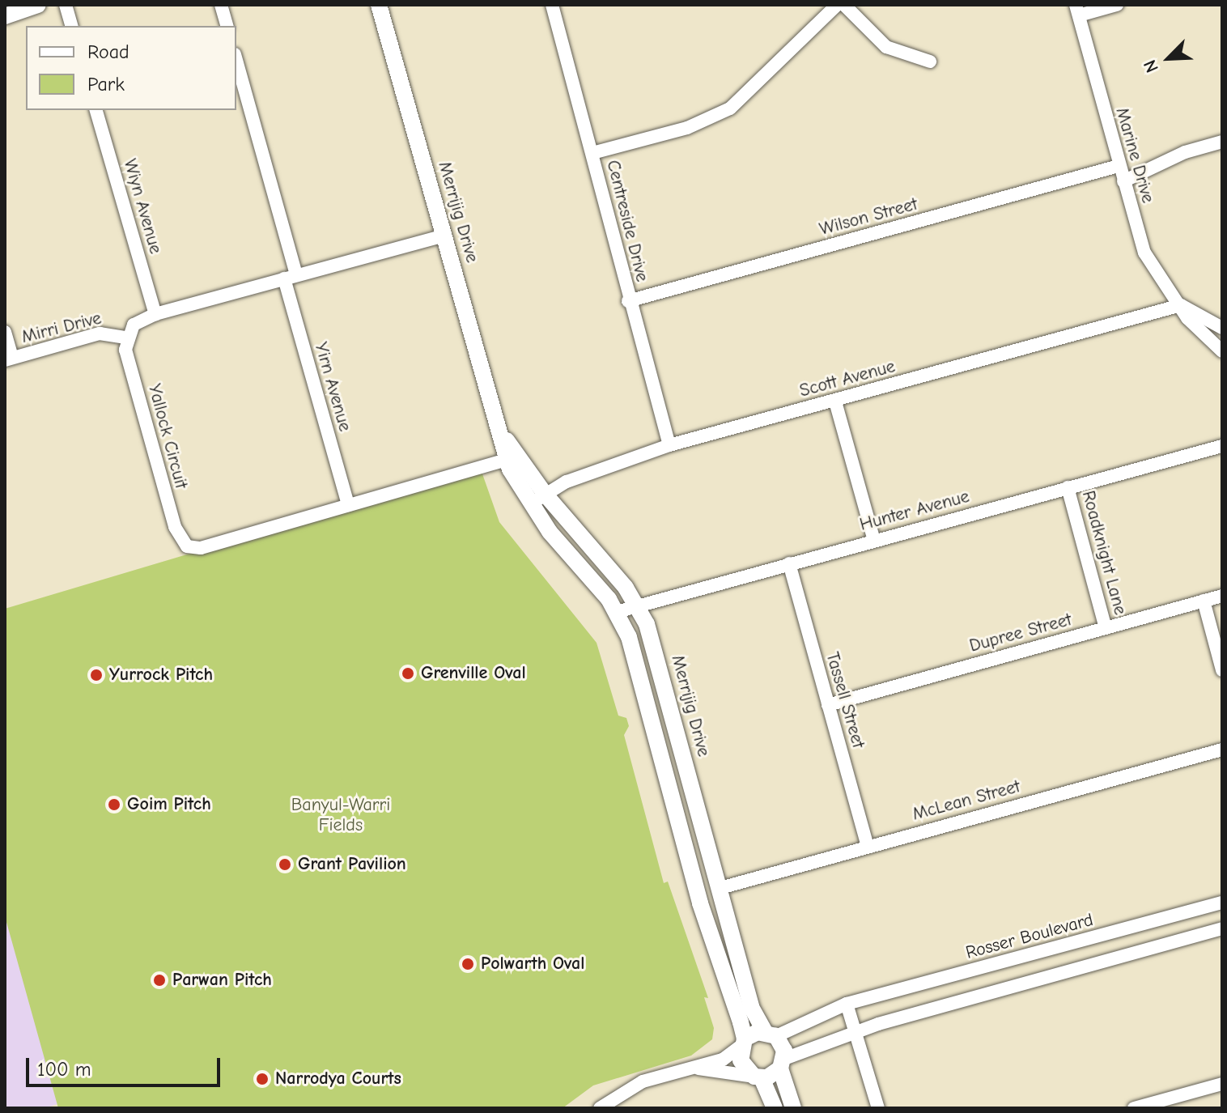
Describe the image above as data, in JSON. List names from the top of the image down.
{
  "streets": {
    "street": [
      "Marine Drive",
      "Wiyn Avenue",
      "Merrijig Drive",
      "Wilson Street",
      "Centreside Drive",
      "Mirri Drive",
      "Scott Avenue",
      "Yirn Avenue",
      "Yallock Circuit",
      "Hunter Avenue",
      "Roadknight Lane",
      "Dupree Street",
      "Tassell Street",
      "McLean Street",
      "Rosser Boulevard"
    ]
  },
  "crossings": [
    ["Marine Drive", "Wilson Street"],
    ["Marine Drive", "Scott Avenue"],
    ["Merrijig Drive", "Scott Avenue"],
    ["Merrijig Drive", "Yallock Circuit"],
    ["Merrijig Drive", "Hunter Avenue"],
    ["Merrijig Drive", "McLean Street"],
    ["Merrijig Drive", "Rosser Boulevard"],
    ["Wilson Street", "Centreside Drive"],
    ["Centreside Drive", "Scott Avenue"],
    ["Mirri Drive", "Yallock Circuit"],
    ["Yirn Avenue", "Yallock Circuit"],
    ["Hunter Avenue", "Roadknight Lane"],
    ["Hunter Avenue", "Tassell Street"],
    ["Roadknight Lane", "Dupree Street"],
    ["Dupree Street", "Tassell Street"],
    ["Tassell Street", "McLean Street"]
  ],
  "parks": ["Banyul-Warri Fields"],
  "places": [
    "Grenville Oval",
    "Yurrock Pitch",
    "Goim Pitch",
    "Grant Pavilion",
    "Polwarth Oval",
    "Parwan Pitch",
    "Narrodya Courts"
  ],
  "legend": ["Road", "Park"],
  "scale_bar": "100 m",
  "north": "bottom left"
}
